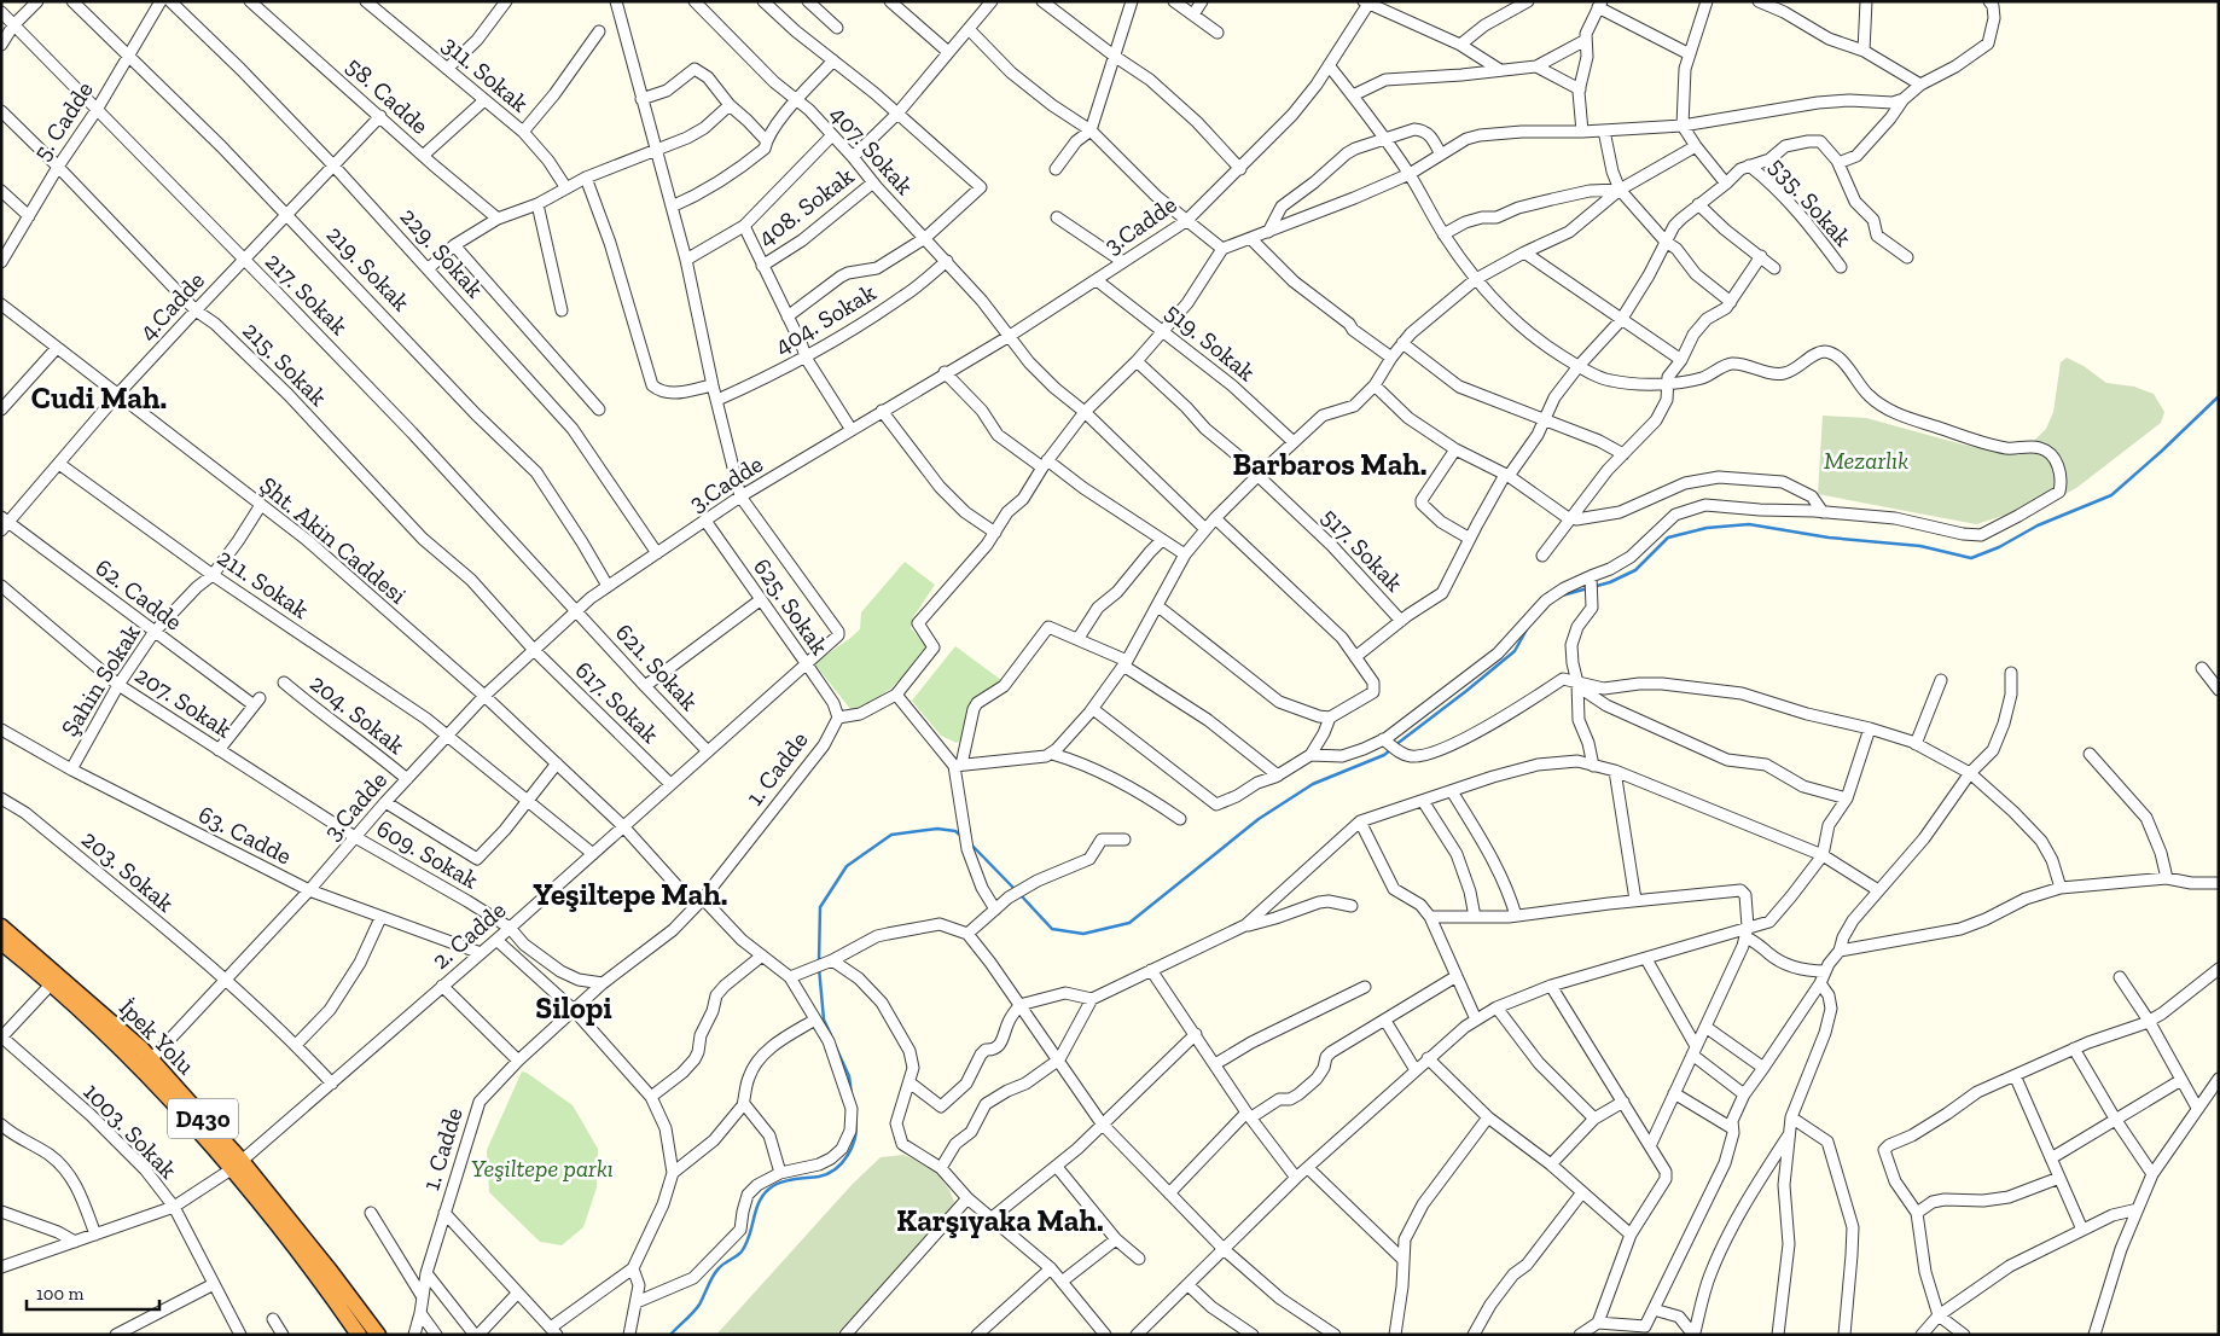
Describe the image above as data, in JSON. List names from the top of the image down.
{
  "streets": {
    "highway": ["İpek Yolu", "D430"],
    "street": [
      "311. Sokak",
      "58. Cadde",
      "5. Cadde",
      "407. Sokak",
      "535. Sokak",
      "408. Sokak",
      "3.Cadde",
      "229. Sokak",
      "219. Sokak",
      "217. Sokak",
      "4.Cadde",
      "404. Sokak",
      "519. Sokak",
      "215. Sokak",
      "Şht. Akin Caddesi",
      "517. Sokak",
      "211. Sokak",
      "62. Cadde",
      "625. Sokak",
      "621. Sokak",
      "Şahin Sokak",
      "207. Sokak",
      "617. Sokak",
      "204. Sokak",
      "1. Cadde",
      "63. Cadde",
      "609. Sokak",
      "203. Sokak",
      "2. Cadde",
      "1003. Sokak"
    ]
  },
  "crossings": [
    ["58. Cadde", "4.Cadde"],
    ["5. Cadde", "219. Sokak"],
    ["5. Cadde", "217. Sokak"],
    ["5. Cadde", "215. Sokak"],
    ["407. Sokak", "408. Sokak"],
    ["407. Sokak", "3.Cadde"],
    ["407. Sokak", "404. Sokak"],
    ["3.Cadde", "229. Sokak"],
    ["3.Cadde", "219. Sokak"],
    ["3.Cadde", "217. Sokak"],
    ["3.Cadde", "519. Sokak"],
    ["3.Cadde", "215. Sokak"],
    ["3.Cadde", "Şht. Akin Caddesi"],
    ["3.Cadde", "211. Sokak"],
    ["3.Cadde", "625. Sokak"],
    ["3.Cadde", "621. Sokak"],
    ["3.Cadde", "207. Sokak"],
    ["3.Cadde", "617. Sokak"],
    ["3.Cadde", "204. Sokak"],
    ["3.Cadde", "63. Cadde"],
    ["3.Cadde", "609. Sokak"],
    ["3.Cadde", "203. Sokak"],
    ["3.Cadde", "2. Cadde"],
    ["3.Cadde", "İpek Yolu"],
    ["229. Sokak", "4.Cadde"],
    ["219. Sokak", "4.Cadde"],
    ["217. Sokak", "4.Cadde"],
    ["217. Sokak", "621. Sokak"],
    ["4.Cadde", "215. Sokak"],
    ["4.Cadde", "Şht. Akin Caddesi"],
    ["4.Cadde", "211. Sokak"],
    ["4.Cadde", "62. Cadde"],
    ["215. Sokak", "617. Sokak"],
    ["Şht. Akin Caddesi", "Şahin Sokak"],
    ["Şht. Akin Caddesi", "2. Cadde"],
    ["211. Sokak", "Şahin Sokak"],
    ["211. Sokak", "2. Cadde"],
    ["62. Cadde", "Şahin Sokak"],
    ["62. Cadde", "207. Sokak"],
    ["625. Sokak", "1. Cadde"],
    ["625. Sokak", "2. Cadde"],
    ["621. Sokak", "2. Cadde"],
    ["Şahin Sokak", "207. Sokak"],
    ["Şahin Sokak", "63. Cadde"],
    ["207. Sokak", "609. Sokak"],
    ["617. Sokak", "2. Cadde"],
    ["1. Cadde", "609. Sokak"],
    ["63. Cadde", "2. Cadde"],
    ["609. Sokak", "2. Cadde"],
    ["203. Sokak", "2. Cadde"],
    ["2. Cadde", "İpek Yolu"],
    ["2. Cadde", "D430"],
    ["2. Cadde", "1003. Sokak"],
    ["İpek Yolu", "D430"]
  ],
  "districts": [
    "Cudi Mah.",
    "Barbaros Mah.",
    "Yeşiltepe Mah.",
    "Silopi",
    "Karşıyaka Mah."
  ],
  "parks": ["Mezarlık", "Yeşiltepe parkı"],
  "scale_bar": "100 m"
}
